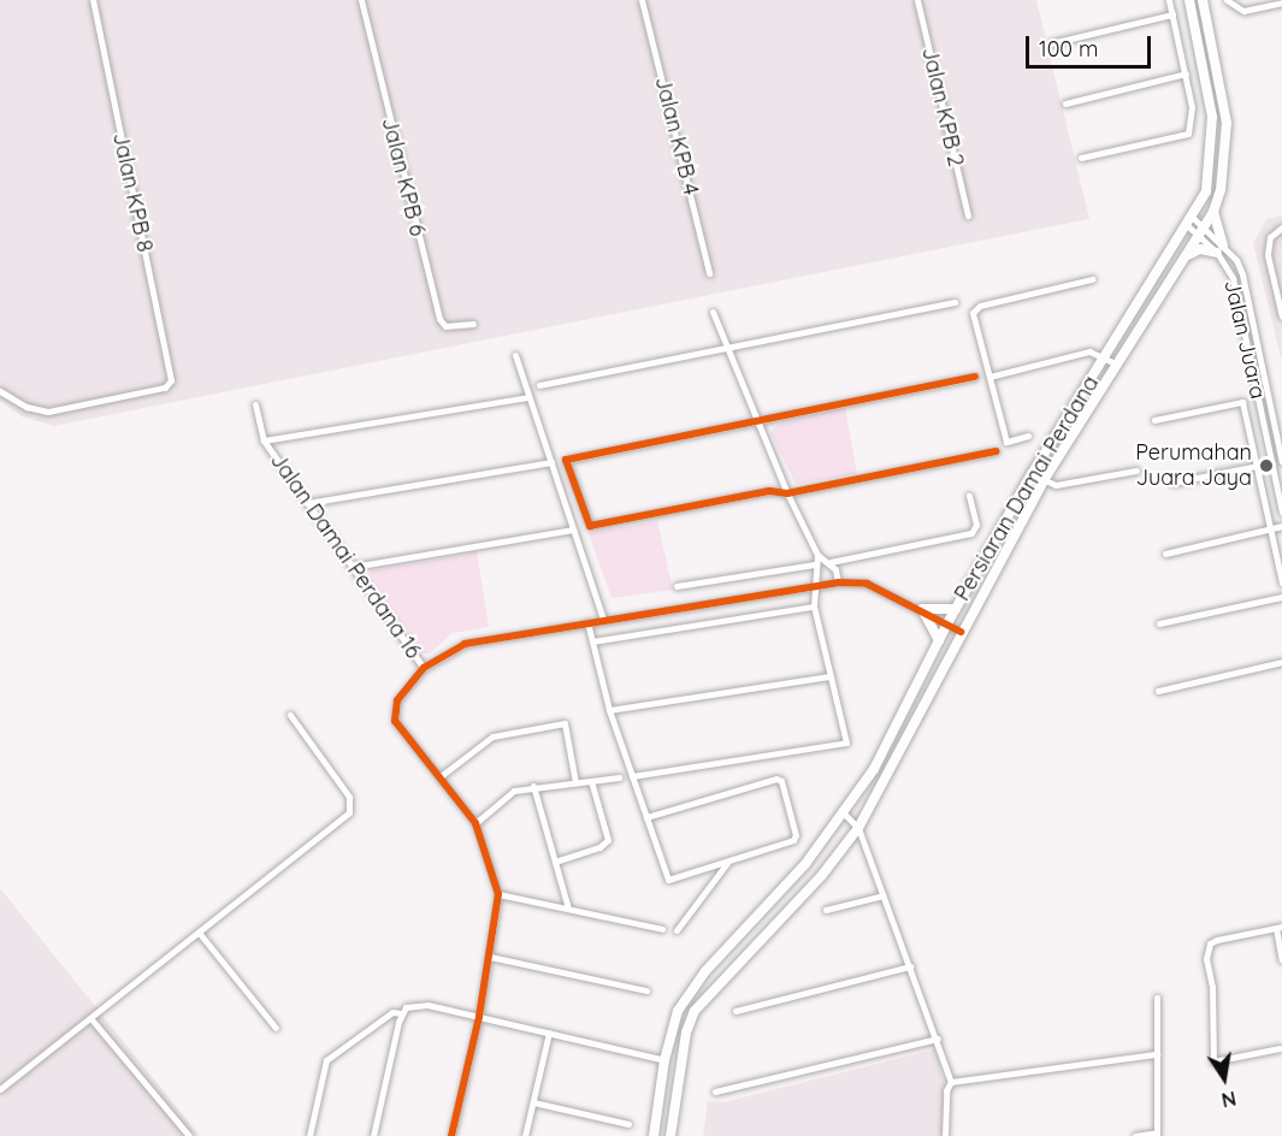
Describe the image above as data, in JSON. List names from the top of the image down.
{
  "streets": {
    "main road": ["Persiaran Damai Perdana"],
    "street": [
      "Jalan KPB 2",
      "Jalan KPB 4",
      "Jalan KPB 6",
      "Jalan KPB 8",
      "Jalan Juara",
      "Jalan Damai Perdana 16"
    ]
  },
  "crossings": [
    ["Jalan Juara", "Persiaran Damai Perdana"]
  ],
  "places": ["Perumahan Juara Jaya"],
  "scale_bar": "100 m",
  "north": "bottom"
}
